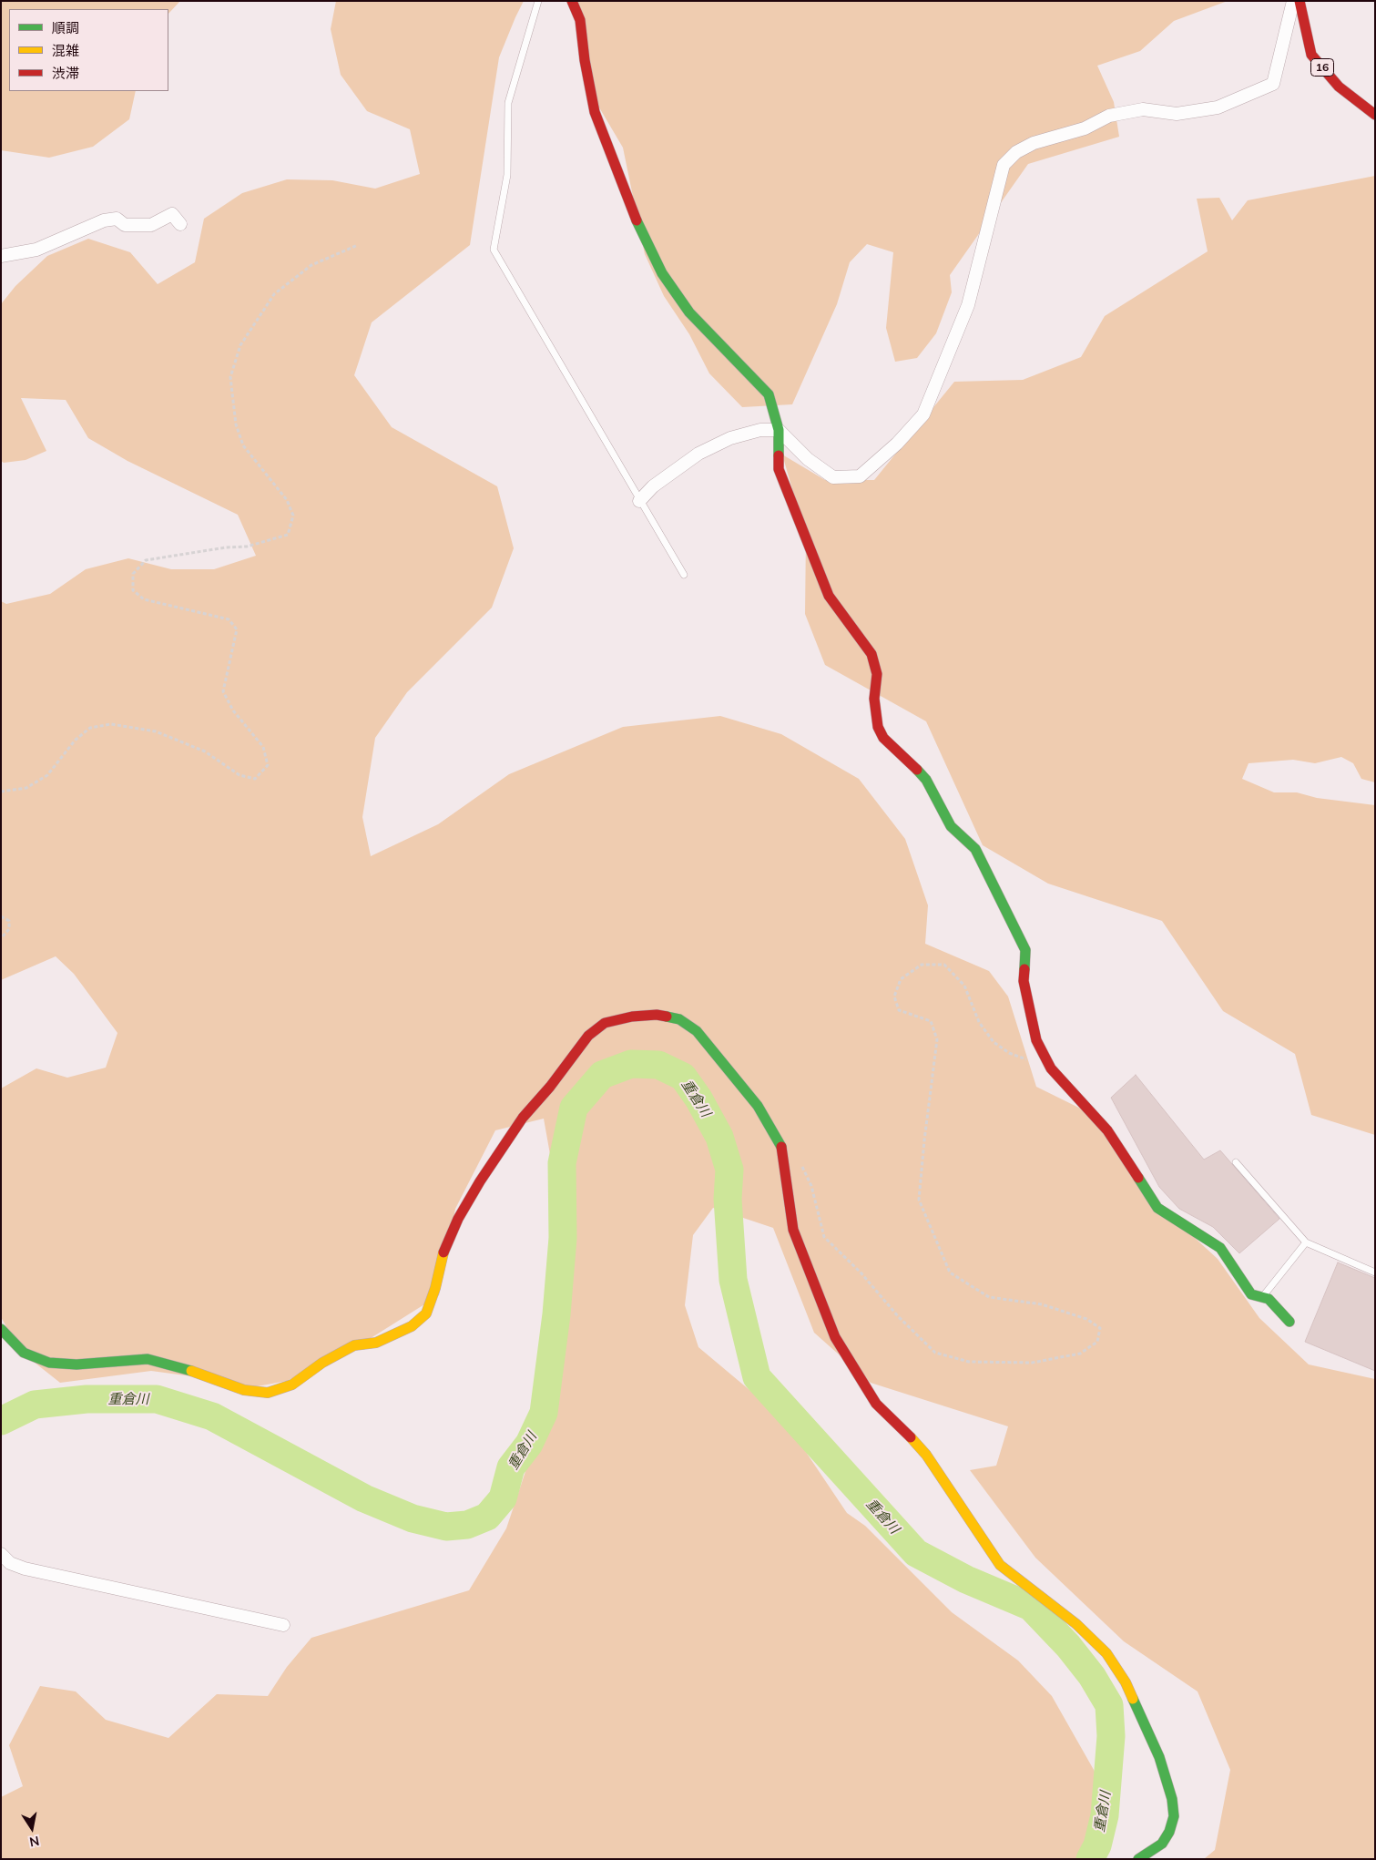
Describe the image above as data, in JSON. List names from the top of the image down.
{
  "streets": {
    "street": ["16"]
  },
  "water": ["重倉川"],
  "legend": ["順調", "混雑", "渋滞"],
  "north": "bottom"
}
